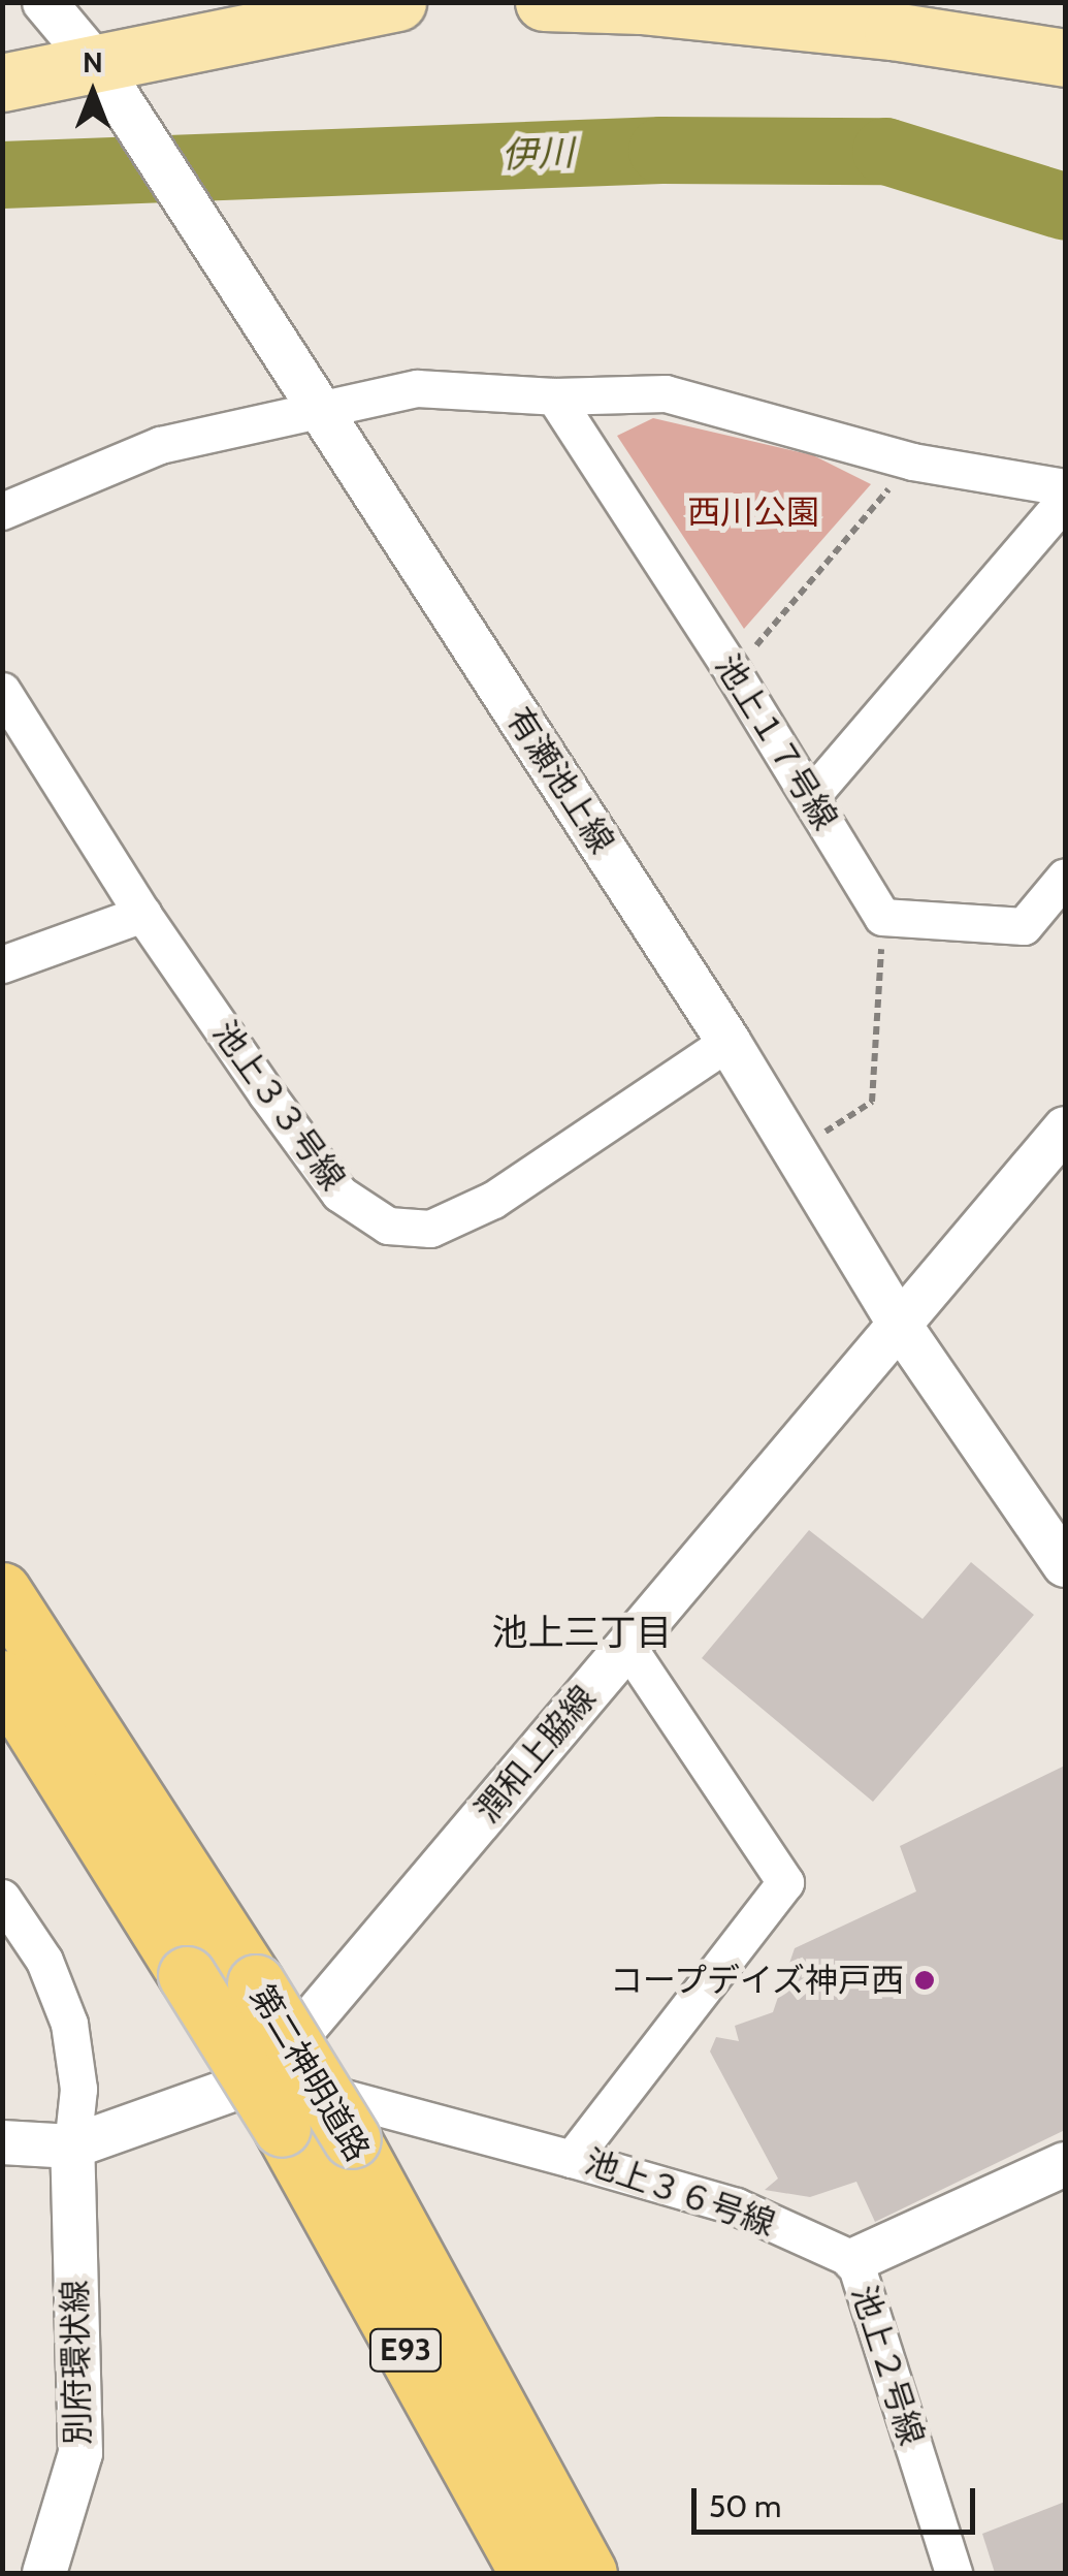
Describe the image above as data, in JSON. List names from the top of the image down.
{
  "streets": {
    "highway": ["第二神明道路", "E93"],
    "street": [
      "池上１７号線",
      "有瀬池上線",
      "池上３３号線",
      "潤和上脇線",
      "池上３６号線",
      "別府環状線",
      "池上２号線"
    ]
  },
  "crossings": [
    ["有瀬池上線", "池上３３号線"],
    ["有瀬池上線", "潤和上脇線"],
    ["潤和上脇線", "第二神明道路"],
    ["潤和上脇線", "池上３６号線"],
    ["池上３６号線", "池上２号線"]
  ],
  "districts": ["池上三丁目"],
  "water": ["伊川"],
  "parks": ["西川公園"],
  "places": ["コープデイズ神戸西"],
  "scale_bar": "50 m",
  "north": "top"
}
